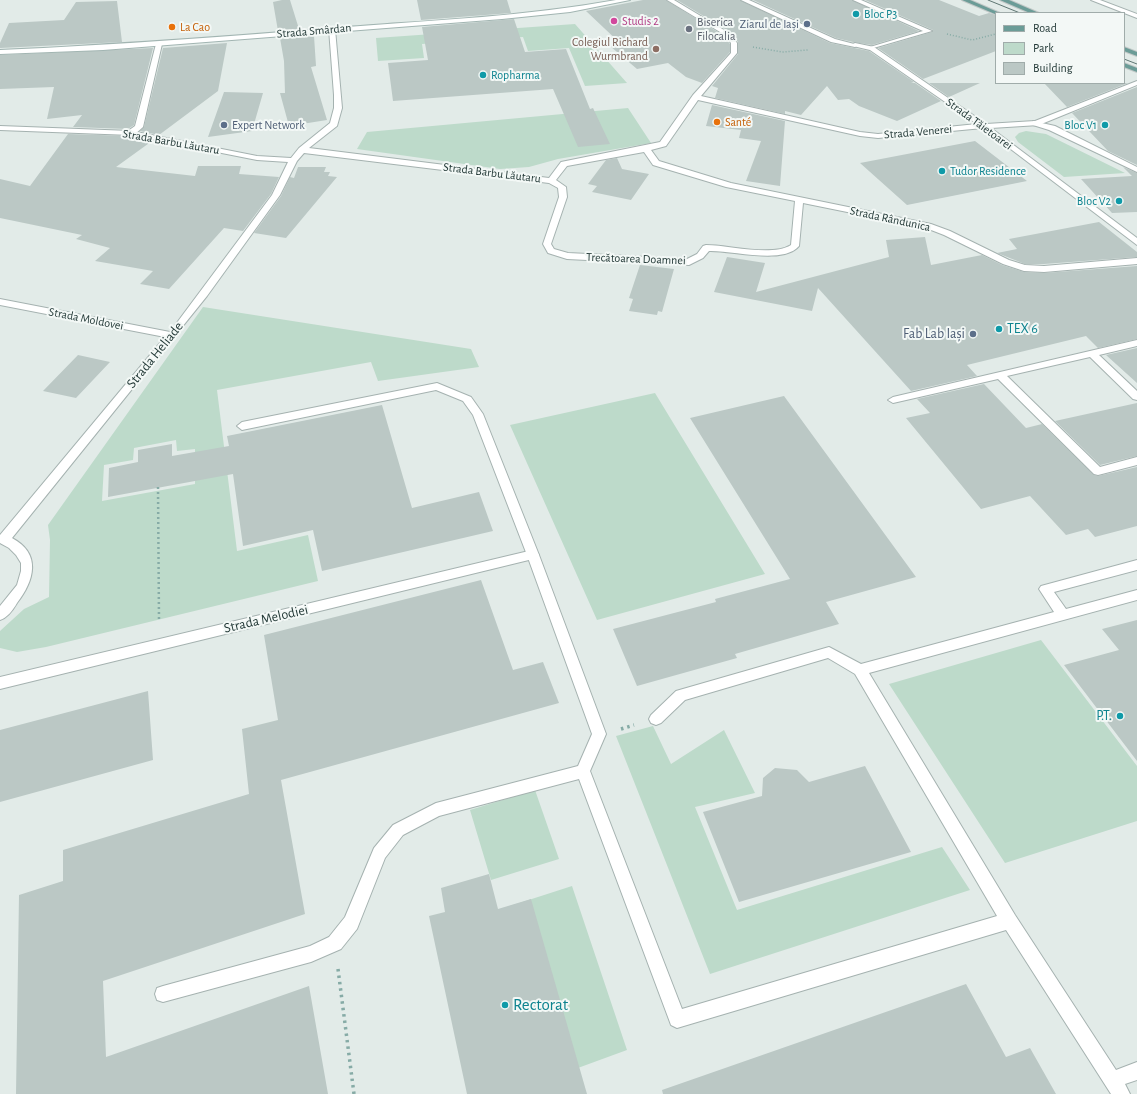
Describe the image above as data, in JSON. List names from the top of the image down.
{
  "streets": {
    "street": [
      "Strada Smârdan",
      "Strada Tăietoarei",
      "Strada Venerei",
      "Strada Barbu Lăutaru",
      "Strada Rândunica",
      "Trecătoarea Doamnei",
      "Strada Moldovei",
      "Strada Heliade",
      "Strada Melodiei"
    ]
  },
  "crossings": [
    ["Strada Smârdan", "Strada Heliade"],
    ["Strada Tăietoarei", "Strada Venerei"],
    ["Strada Venerei", "Strada Barbu Lăutaru"],
    ["Strada Barbu Lăutaru", "Strada Rândunica"],
    ["Strada Barbu Lăutaru", "Trecătoarea Doamnei"],
    ["Strada Barbu Lăutaru", "Strada Heliade"],
    ["Strada Rândunica", "Trecătoarea Doamnei"],
    ["Strada Moldovei", "Strada Heliade"]
  ],
  "places": [
    "Bloc P3",
    "Studis 2",
    "Ziarul de Iași",
    "La Cao",
    "Biserica Filocalia",
    "Colegiul Richard Wurmbrand",
    "Ropharma",
    "Santé",
    "Expert Network",
    "Bloc V1",
    "Tudor Residence",
    "Bloc V2",
    "TEX 6",
    "Fab Lab Iași",
    "P.T.",
    "Rectorat"
  ],
  "legend": ["Road", "Park", "Building"]
}
